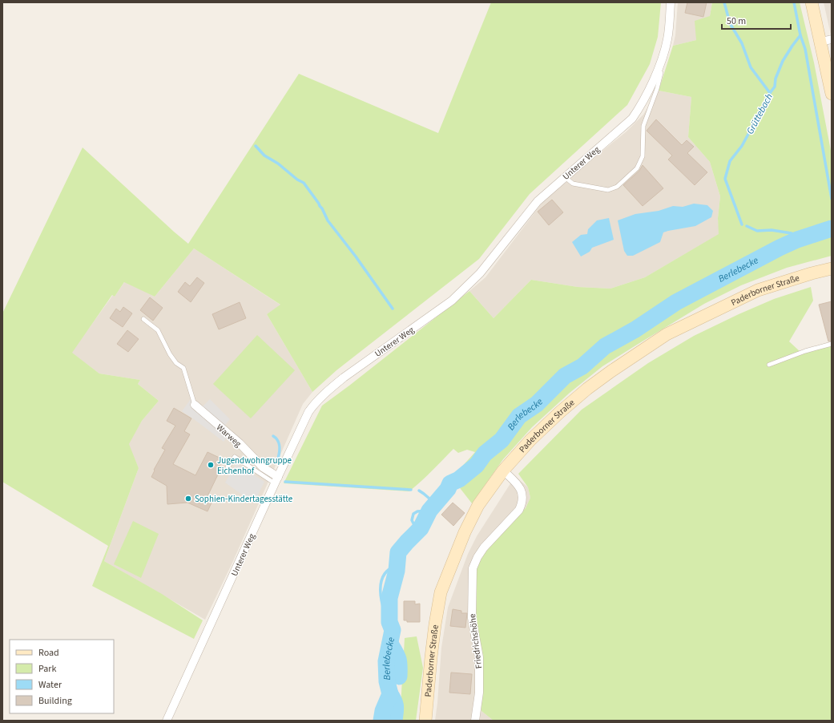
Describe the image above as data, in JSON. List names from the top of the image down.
{
  "streets": {
    "main road": ["Paderborner Straße"],
    "street": ["Unterer Weg", "Warweg", "Friedrichshöhe"]
  },
  "crossings": [
    ["Unterer Weg", "Warweg"],
    ["Paderborner Straße", "Friedrichshöhe"]
  ],
  "water": ["Grüttebach", "Berlebecke"],
  "places": ["Jugendwohngruppe Eichenhof", "Sophien-Kindertagesstätte"],
  "legend": [
    "Road",
    "Park",
    "Water",
    "Building"
  ],
  "scale_bar": "50 m"
}
